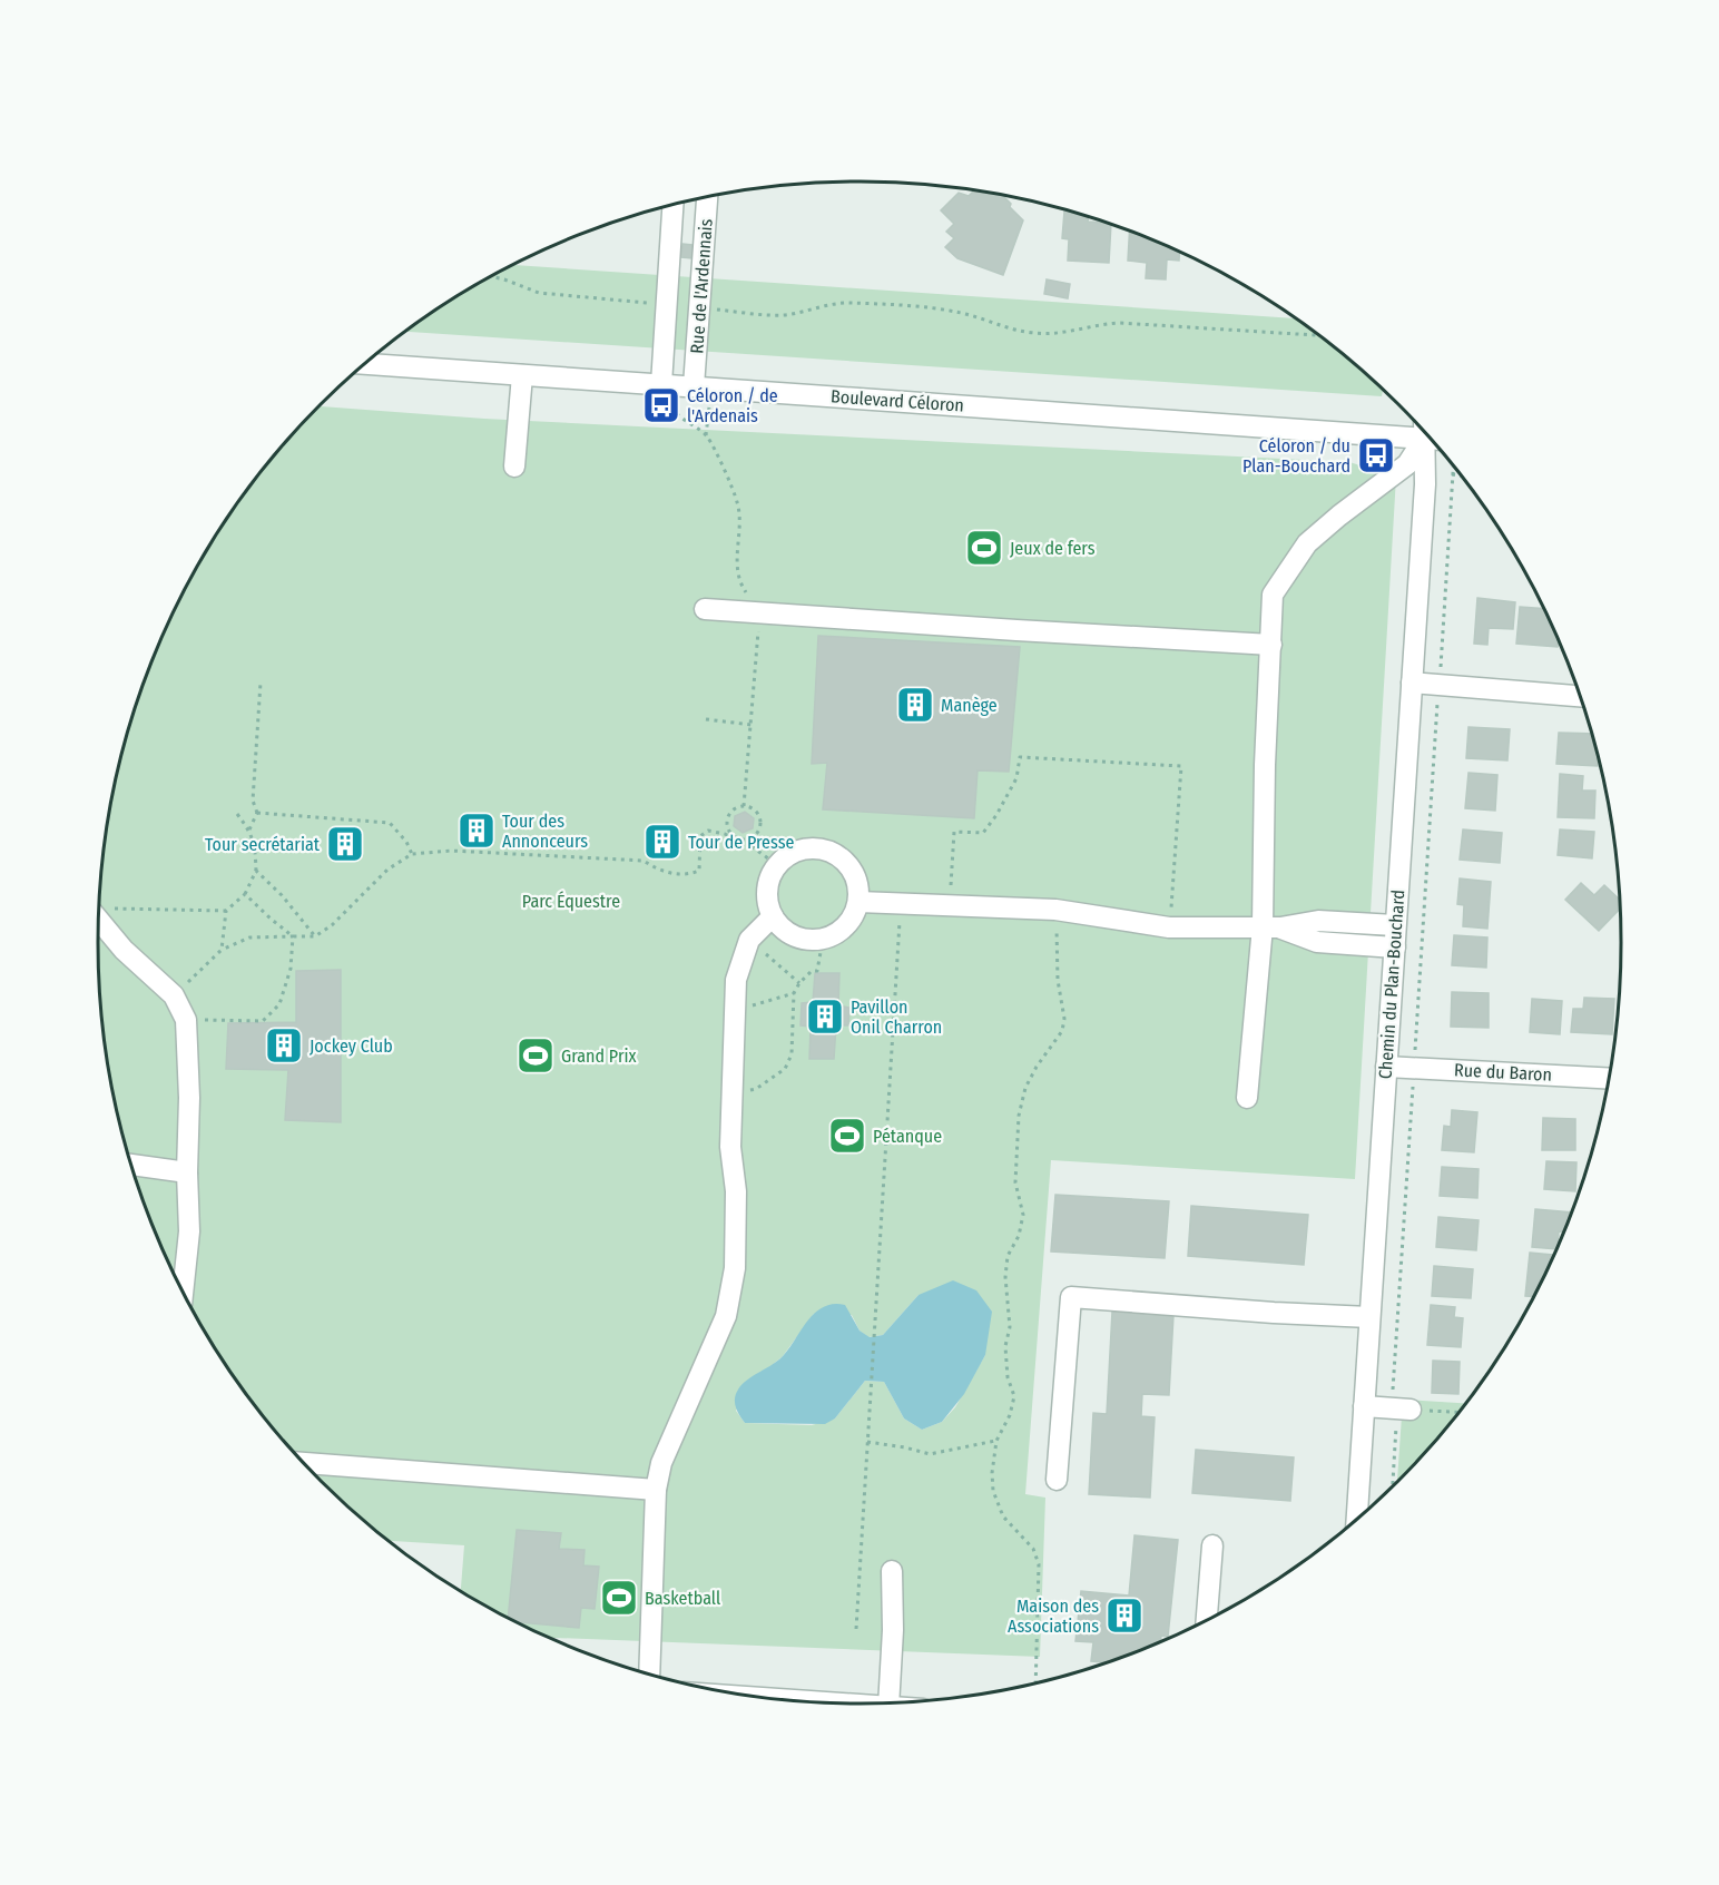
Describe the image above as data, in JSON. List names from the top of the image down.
{
  "streets": {
    "street": [
      "Rue de l'Ardennais",
      "Boulevard Céloron",
      "Chemin du Plan-Bouchard",
      "Rue du Baron"
    ]
  },
  "crossings": [
    ["Rue de l'Ardennais", "Boulevard Céloron"],
    ["Chemin du Plan-Bouchard", "Rue du Baron"]
  ],
  "parks": ["Parc Équestre"],
  "places": {
    "bus stop": ["Céloron / de l'Ardenais", "Céloron / du Plan-Bouchard"],
    "sports": [
      "Jeux de fers",
      "Grand Prix",
      "Pétanque",
      "Basketball"
    ],
    "building": [
      "Manège",
      "Tour des Annonceurs",
      "Tour de Presse",
      "Tour secrétariat",
      "Pavillon Onil Charron",
      "Jockey Club",
      "Maison des Associations"
    ]
  }
}
